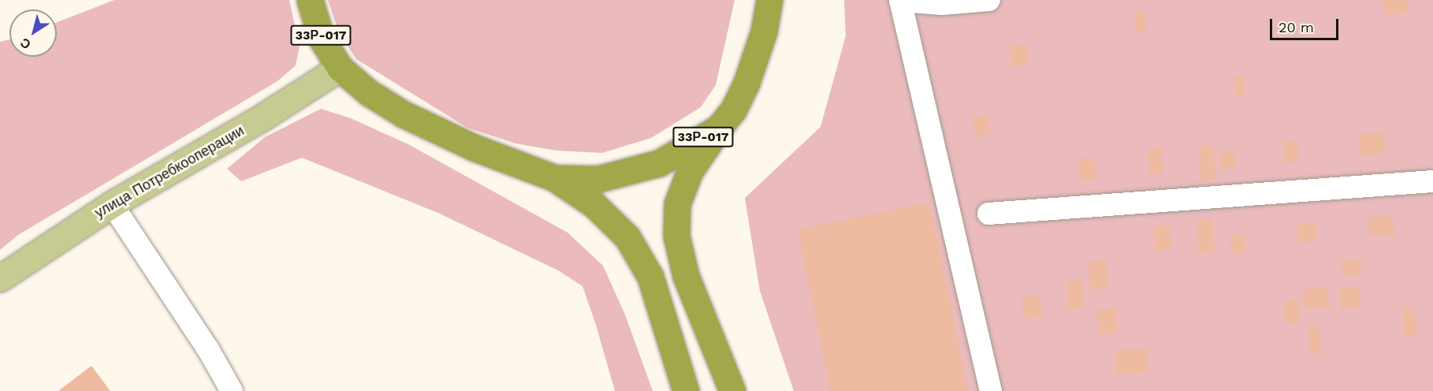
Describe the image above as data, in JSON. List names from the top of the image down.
{
  "streets": {
    "highway": ["33Р-017"],
    "main road": ["улица Потребкооперации"]
  },
  "crossings": [
    ["33Р-017", "улица Потребкооперации"]
  ],
  "scale_bar": "20 m",
  "north": "bottom left"
}
